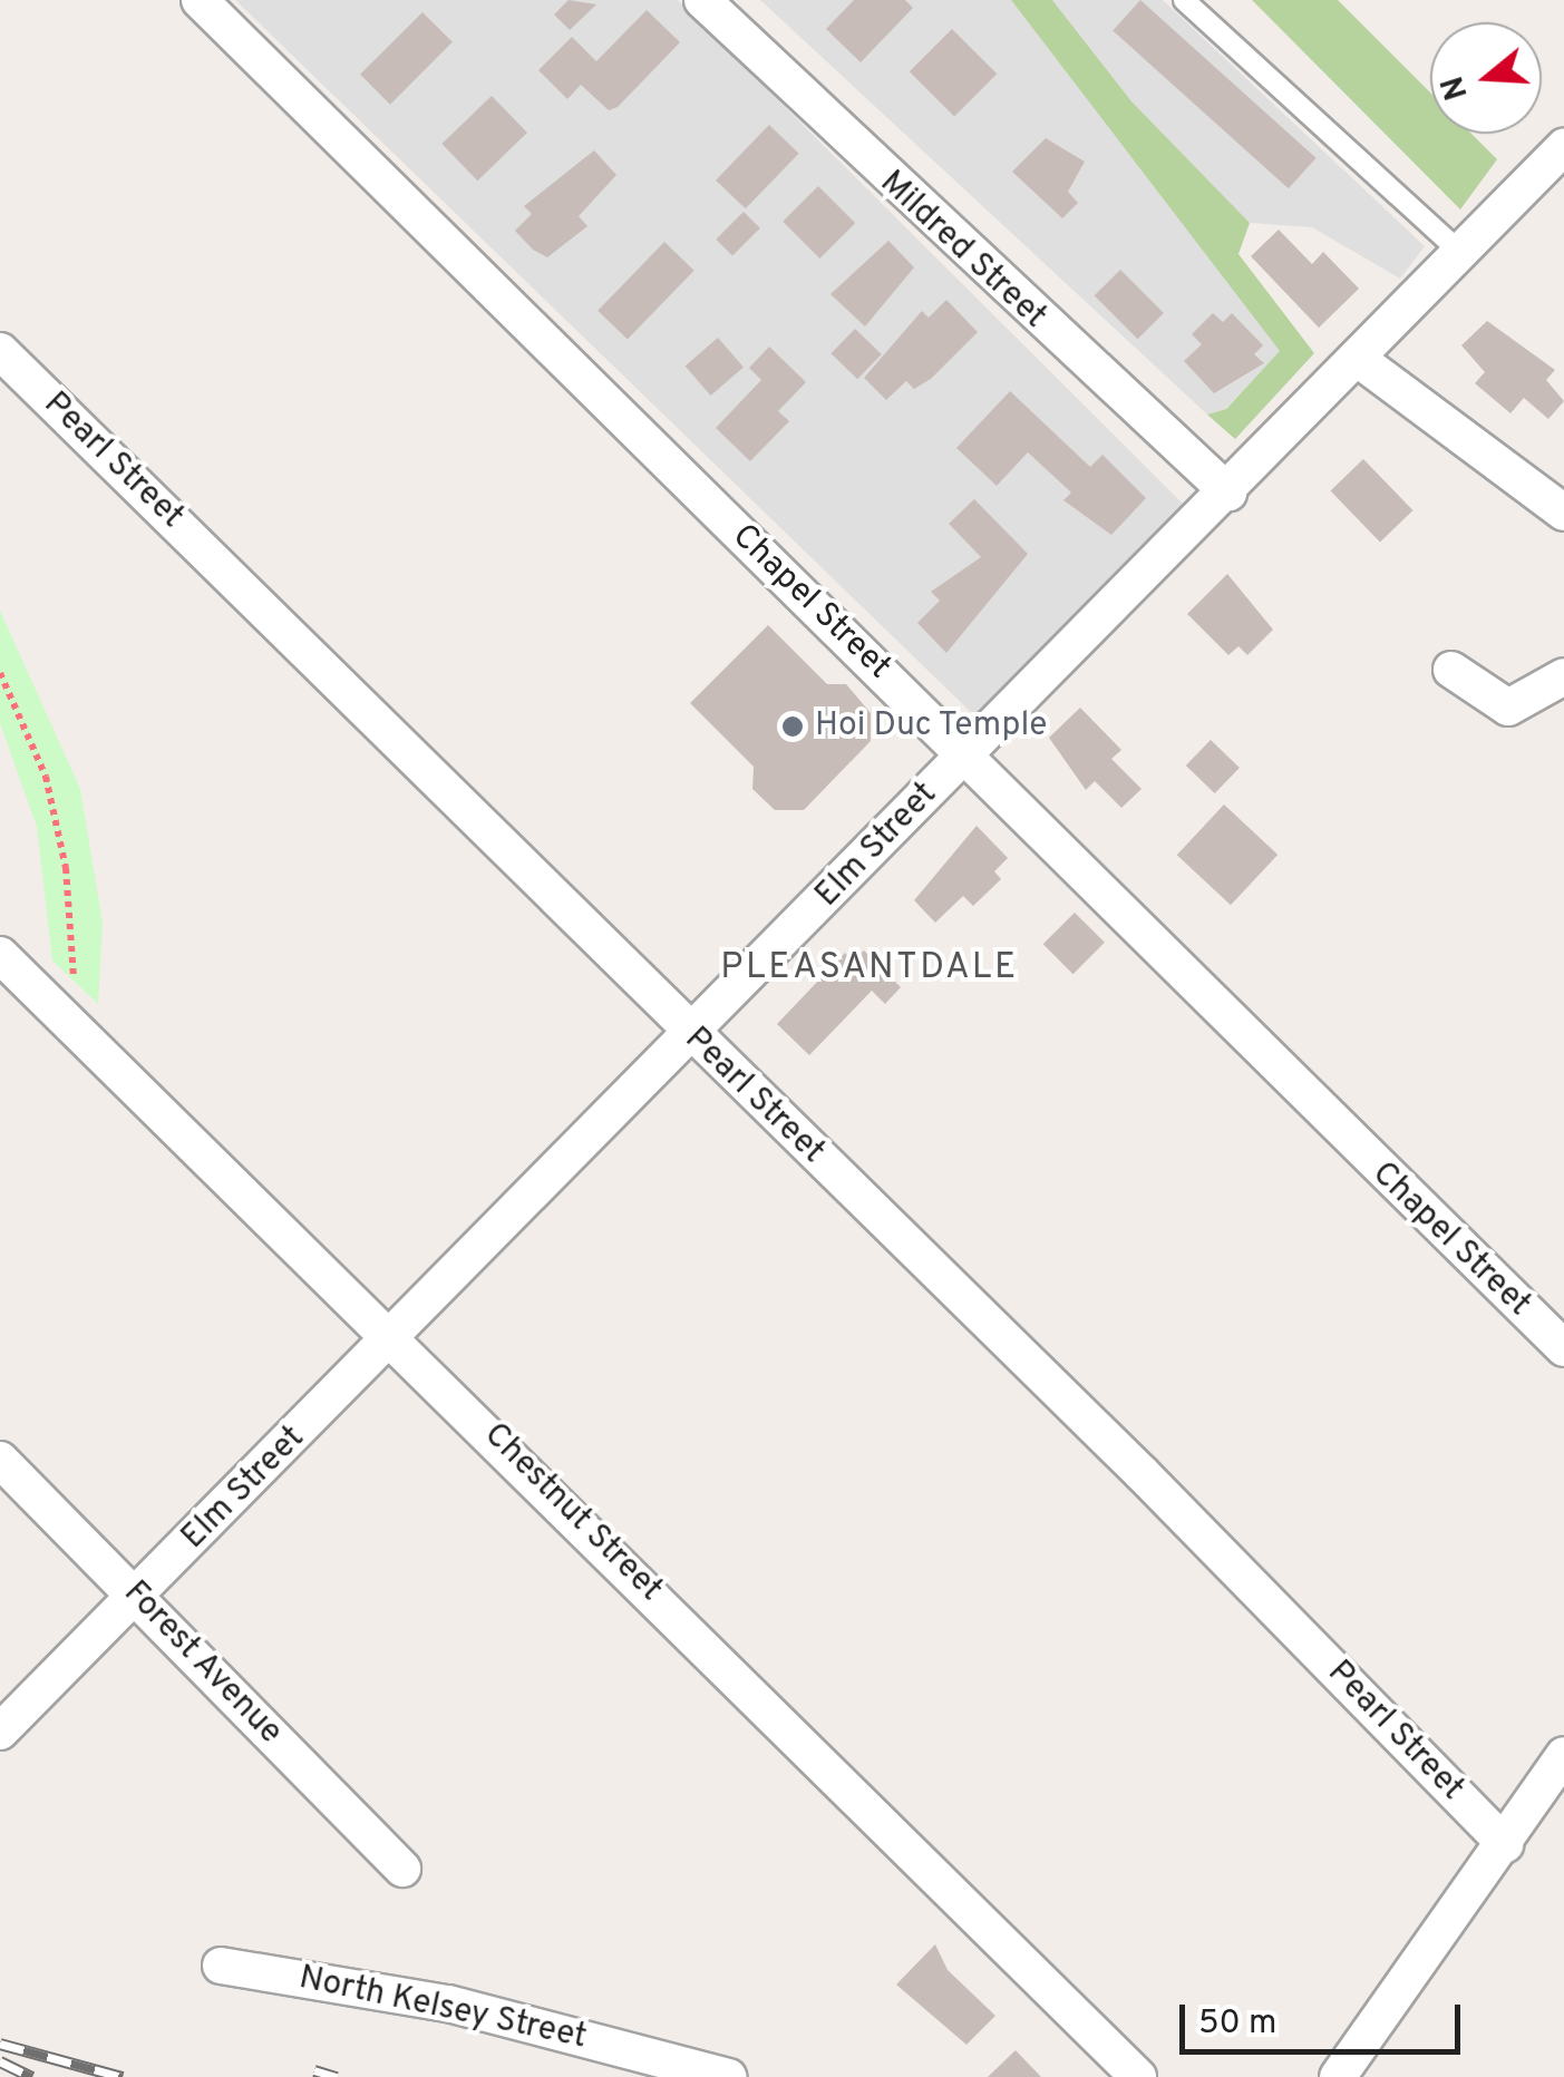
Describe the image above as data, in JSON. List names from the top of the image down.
{
  "streets": {
    "street": [
      "Mildred Street",
      "Pearl Street",
      "Chapel Street",
      "Elm Street",
      "Chestnut Street",
      "Forest Avenue",
      "North Kelsey Street"
    ]
  },
  "crossings": [
    ["Mildred Street", "Elm Street"],
    ["Pearl Street", "Elm Street"],
    ["Chapel Street", "Elm Street"],
    ["Elm Street", "Chestnut Street"],
    ["Elm Street", "Forest Avenue"]
  ],
  "districts": ["PLEASANTDALE"],
  "places": ["Hoi Duc Temple"],
  "scale_bar": "50 m",
  "north": "left"
}
